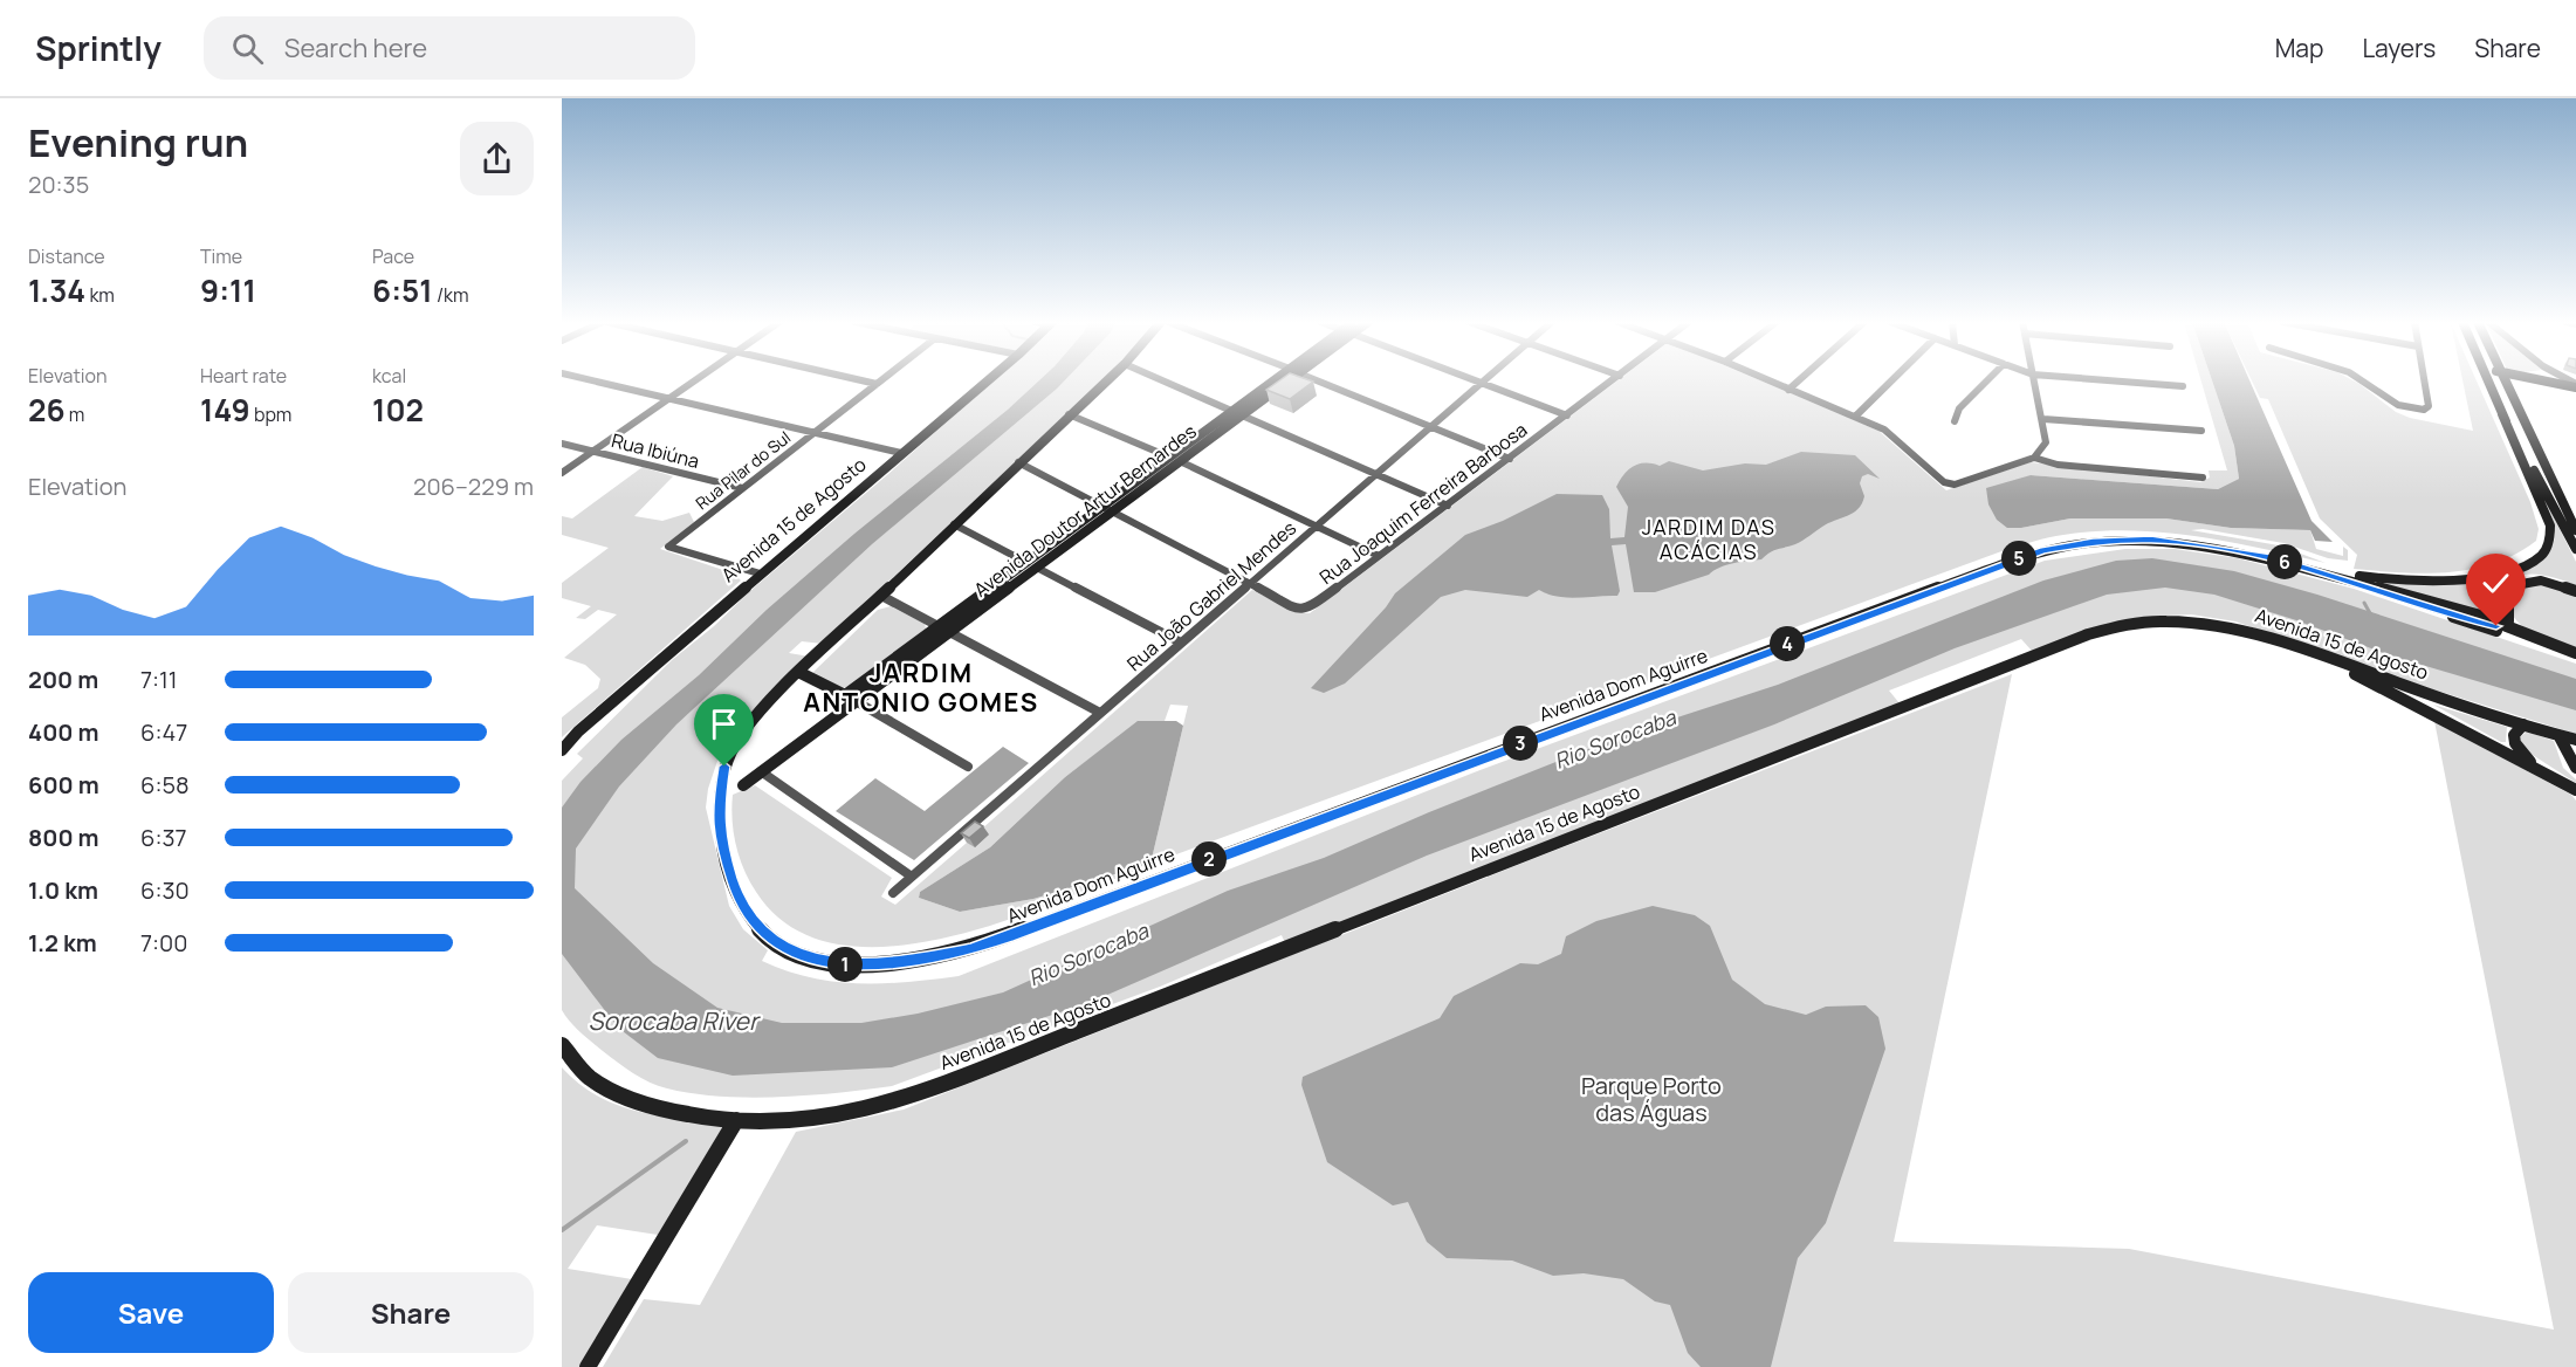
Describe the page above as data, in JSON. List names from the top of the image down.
{
  "streets": {
    "main road": ["Avenida Doutor Artur Bernardes", "Avenida 15 de Agosto", "Avenida Dom Aguirre"],
    "street": [
      "Rua Ibiúna",
      "Rua Pilar do Sul",
      "Rua Joaquim Ferreira Barbosa",
      "Rua João Gabriel Mendes"
    ]
  },
  "crossings": [
    ["Rua Ibiúna", "Rua Pilar do Sul"],
    ["Rua Pilar do Sul", "Avenida 15 de Agosto"],
    ["Rua Joaquim Ferreira Barbosa", "Rua João Gabriel Mendes"]
  ],
  "districts": ["JARDIM DAS ACÁCIAS", "JARDIM ANTONIO GOMES"],
  "water": ["Rio Sorocaba", "Sorocaba River"],
  "parks": ["Parque Porto das Águas"],
  "page": {
    "header": "Sprintly",
    "search": "Search here",
    "nav": ["Map", "Layers", "Share"],
    "heading": ["Evening run", "20:35"],
    "stats": [
      ["Distance", "1.34 km"],
      ["Time", "9:11"],
      ["Pace", "6:51 /km"],
      ["Elevation", "26 m"],
      ["Heart rate", "149 bpm"],
      ["kcal", "102"]
    ],
    "chart": ["Elevation", "206–229 m"],
    "pins": [
      "5",
      "6",
      "4",
      "3",
      "2",
      "1"
    ],
    "list": [
      {
        "name": "200 m",
        "note": "7:11"
      },
      {
        "name": "400 m",
        "note": "6:47"
      },
      {
        "name": "600 m",
        "note": "6:58"
      },
      {
        "name": "800 m",
        "note": "6:37"
      },
      {
        "name": "1.0 km",
        "note": "6:30"
      },
      {
        "name": "1.2 km",
        "note": "7:00"
      }
    ],
    "buttons": ["Save", "Share"]
  }
}
